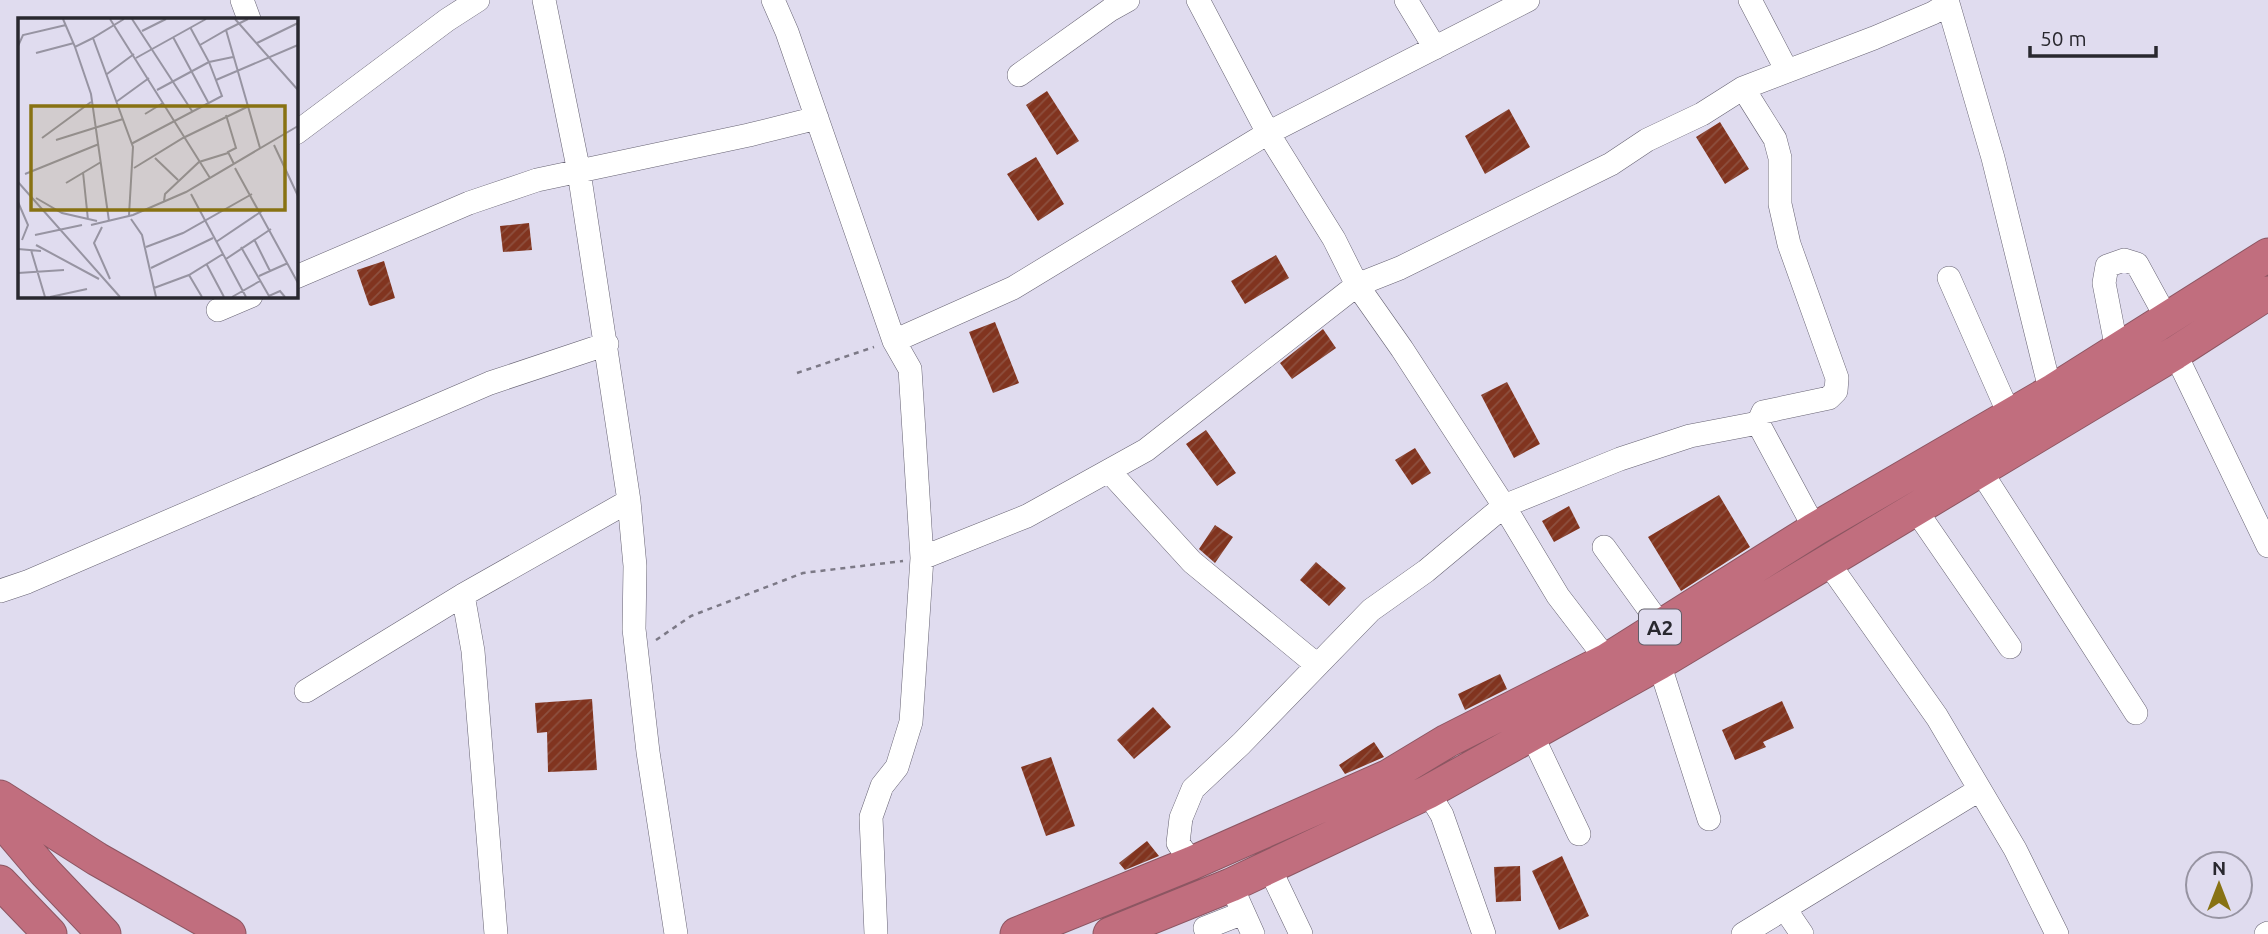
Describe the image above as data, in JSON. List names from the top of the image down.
{
  "streets": {
    "highway": ["A2"]
  },
  "scale_bar": "50 m",
  "north": "top"
}
